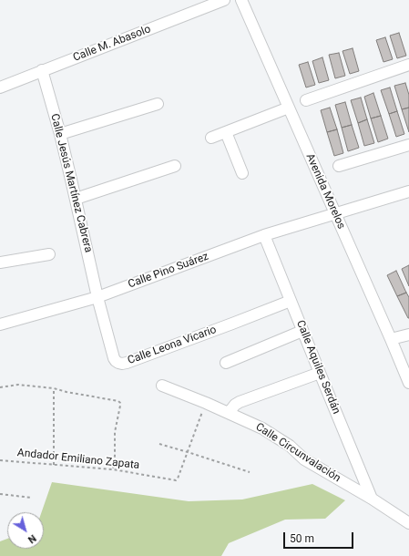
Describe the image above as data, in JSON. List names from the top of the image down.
{
  "streets": {
    "street": [
      "Calle M. Abasolo",
      "Calle Jesús Martínez Cabrera",
      "Avenida Morelos",
      "Calle Pino Suárez",
      "Calle Leona Vicario",
      "Calle Aquiles Serdán",
      "Calle Circunvalación"
    ],
    "path": ["Andador Emiliano Zapata"]
  },
  "crossings": [
    ["Calle M. Abasolo", "Calle Jesús Martínez Cabrera"],
    ["Calle Jesús Martínez Cabrera", "Calle Pino Suárez"],
    ["Calle Jesús Martínez Cabrera", "Calle Leona Vicario"],
    ["Avenida Morelos", "Calle Pino Suárez"],
    ["Calle Pino Suárez", "Calle Leona Vicario"],
    ["Calle Pino Suárez", "Calle Aquiles Serdán"],
    ["Calle Leona Vicario", "Calle Aquiles Serdán"],
    ["Calle Aquiles Serdán", "Calle Circunvalación"]
  ],
  "scale_bar": "50 m",
  "north": "bottom right"
}
